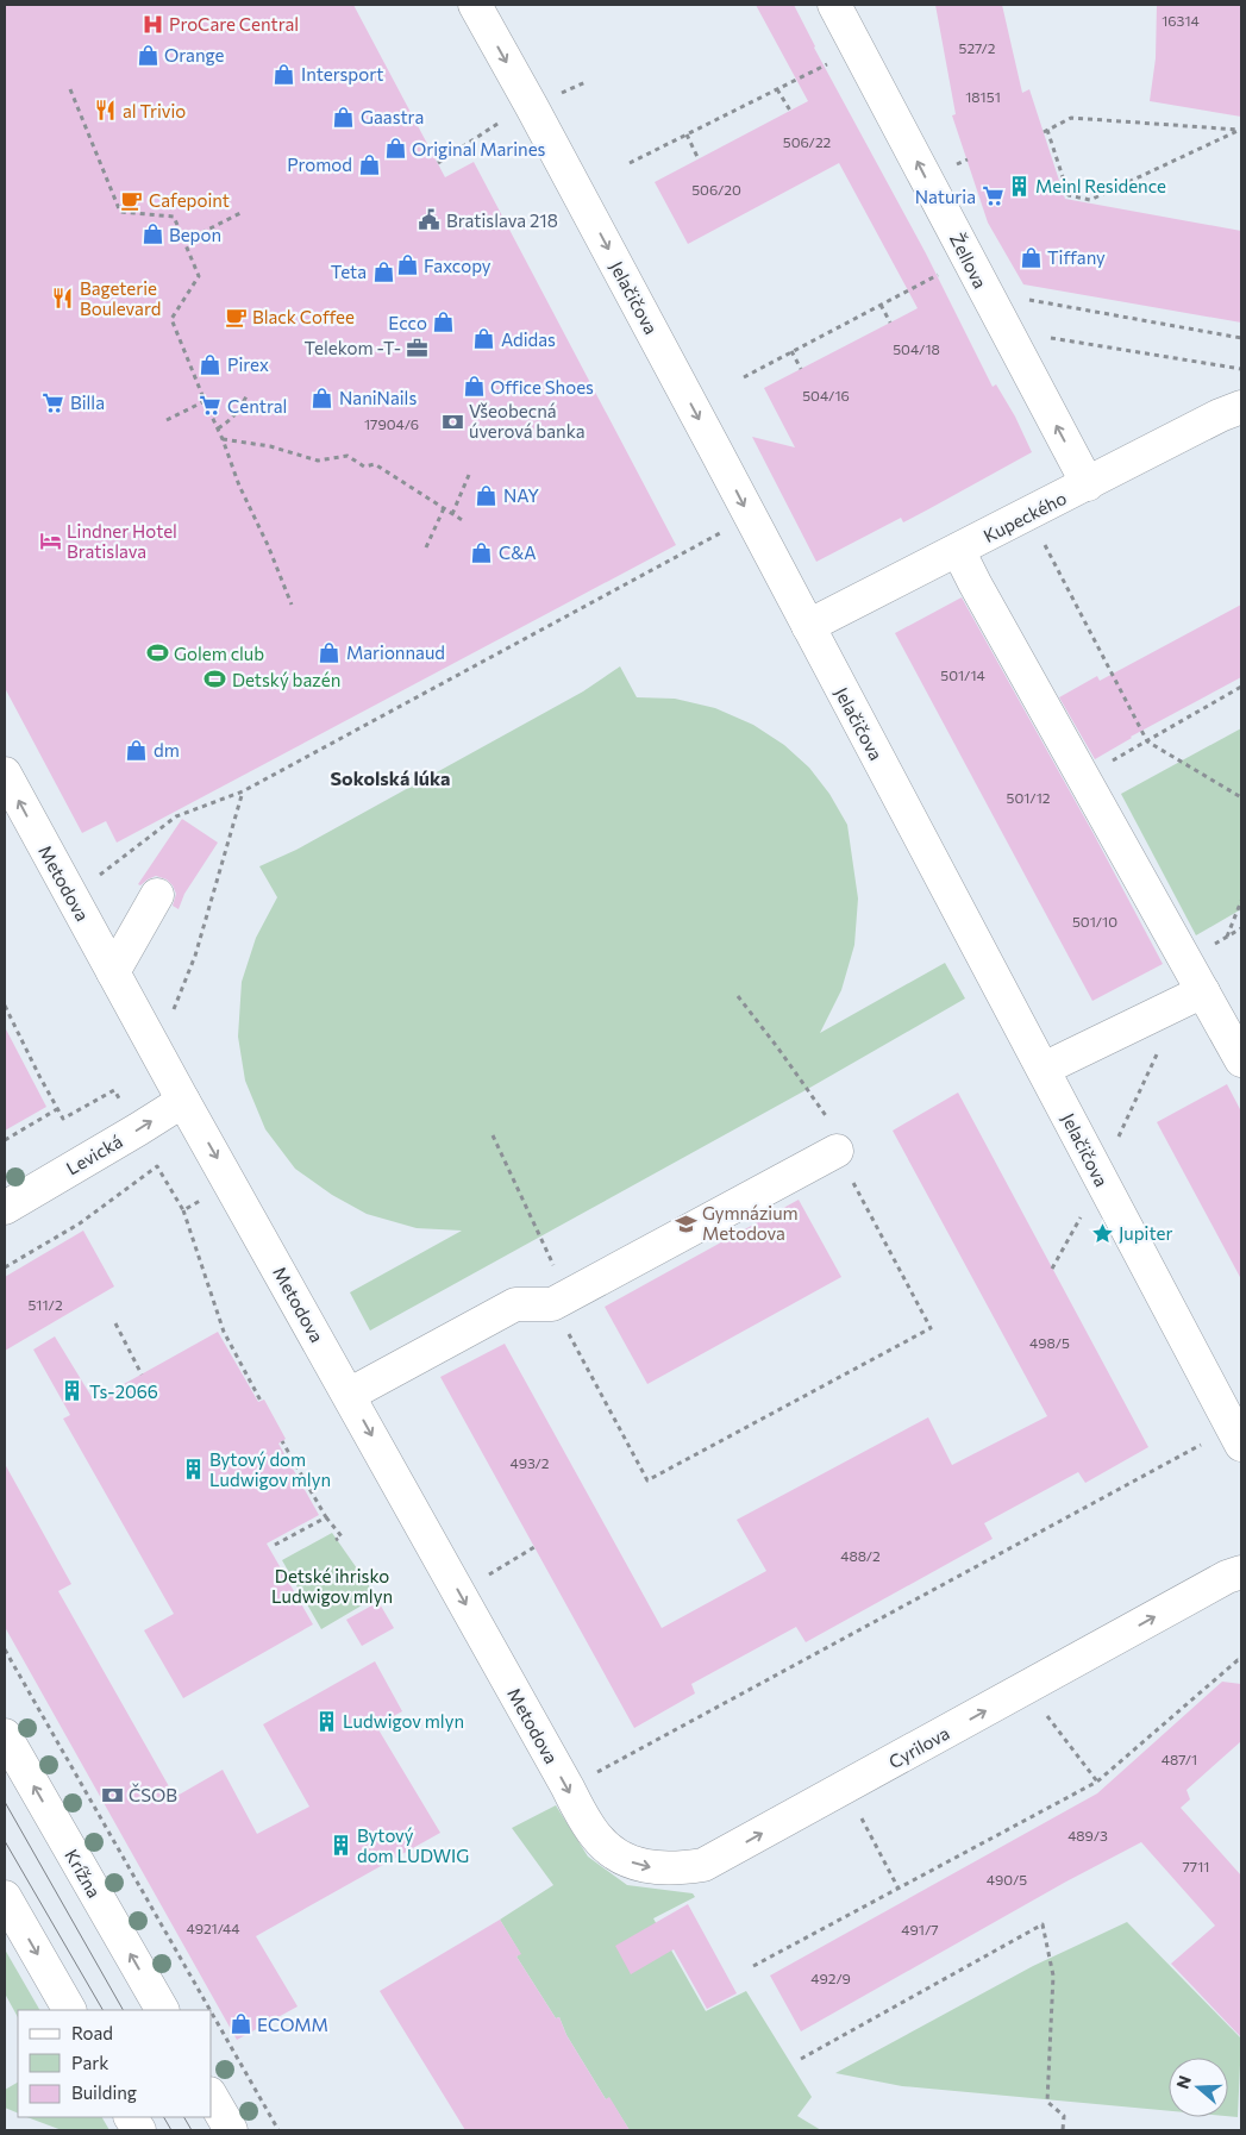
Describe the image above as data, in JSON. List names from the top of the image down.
{
  "streets": {
    "street": [
      "Žellova",
      "Jelačičova",
      "Kupeckého",
      "Metodova",
      "Levická",
      "Cyrilova",
      "Krížna"
    ]
  },
  "crossings": [
    ["Žellova", "Kupeckého"],
    ["Jelačičova", "Kupeckého"],
    ["Metodova", "Levická"],
    ["Metodova", "Cyrilova"]
  ],
  "one_way": ["Žellova", "Jelačičova", "Cyrilova"],
  "districts": ["Sokolská lúka"],
  "parks": ["Detské ihrisko Ludwigov mlyn"],
  "places": {
    "hospital": ["ProCare Central"],
    "shop": [
      "Orange",
      "Intersport",
      "Gaastra",
      "Original Marines",
      "Promod",
      "Bepon",
      "Tiffany",
      "Faxcopy",
      "Teta",
      "Ecco",
      "Adidas",
      "Pirex",
      "Office Shoes",
      "NaniNails",
      "NAY",
      "C&A",
      "Marionnaud",
      "dm",
      "ECOMM"
    ],
    "restaurant": ["al Trivio", "Bageterie Boulevard"],
    "building": [
      "Meinl Residence",
      "Ts-2066",
      "Bytový dom Ludwigov mlyn",
      "Ludwigov mlyn",
      "Bytový dom LUDWIG"
    ],
    "supermarket": ["Naturia", "Billa", "Central"],
    "cafe": ["Cafepoint", "Black Coffee"],
    "public building": ["Bratislava 218"],
    "office": ["Telekom -T-"],
    "bank": ["Všeobecná úverová banka", "ČSOB"],
    "hotel": ["Lindner Hotel Bratislava"],
    "sports": ["Golem club", "Detský bazén"],
    "school or university": ["Gymnázium Metodova"],
    "place": ["Jupiter"]
  },
  "house_numbers": [
    "16314",
    "527/2",
    "18151",
    "506/22",
    "506/20",
    "504/18",
    "504/16",
    "17904/6",
    "501/14",
    "501/12",
    "501/10",
    "511/2",
    "498/5",
    "493/2",
    "488/2",
    "487/1",
    "489/3",
    "7711",
    "490/5",
    "4921/44",
    "491/7",
    "492/9"
  ],
  "legend": ["Road", "Park", "Building"],
  "north": "left"
}
